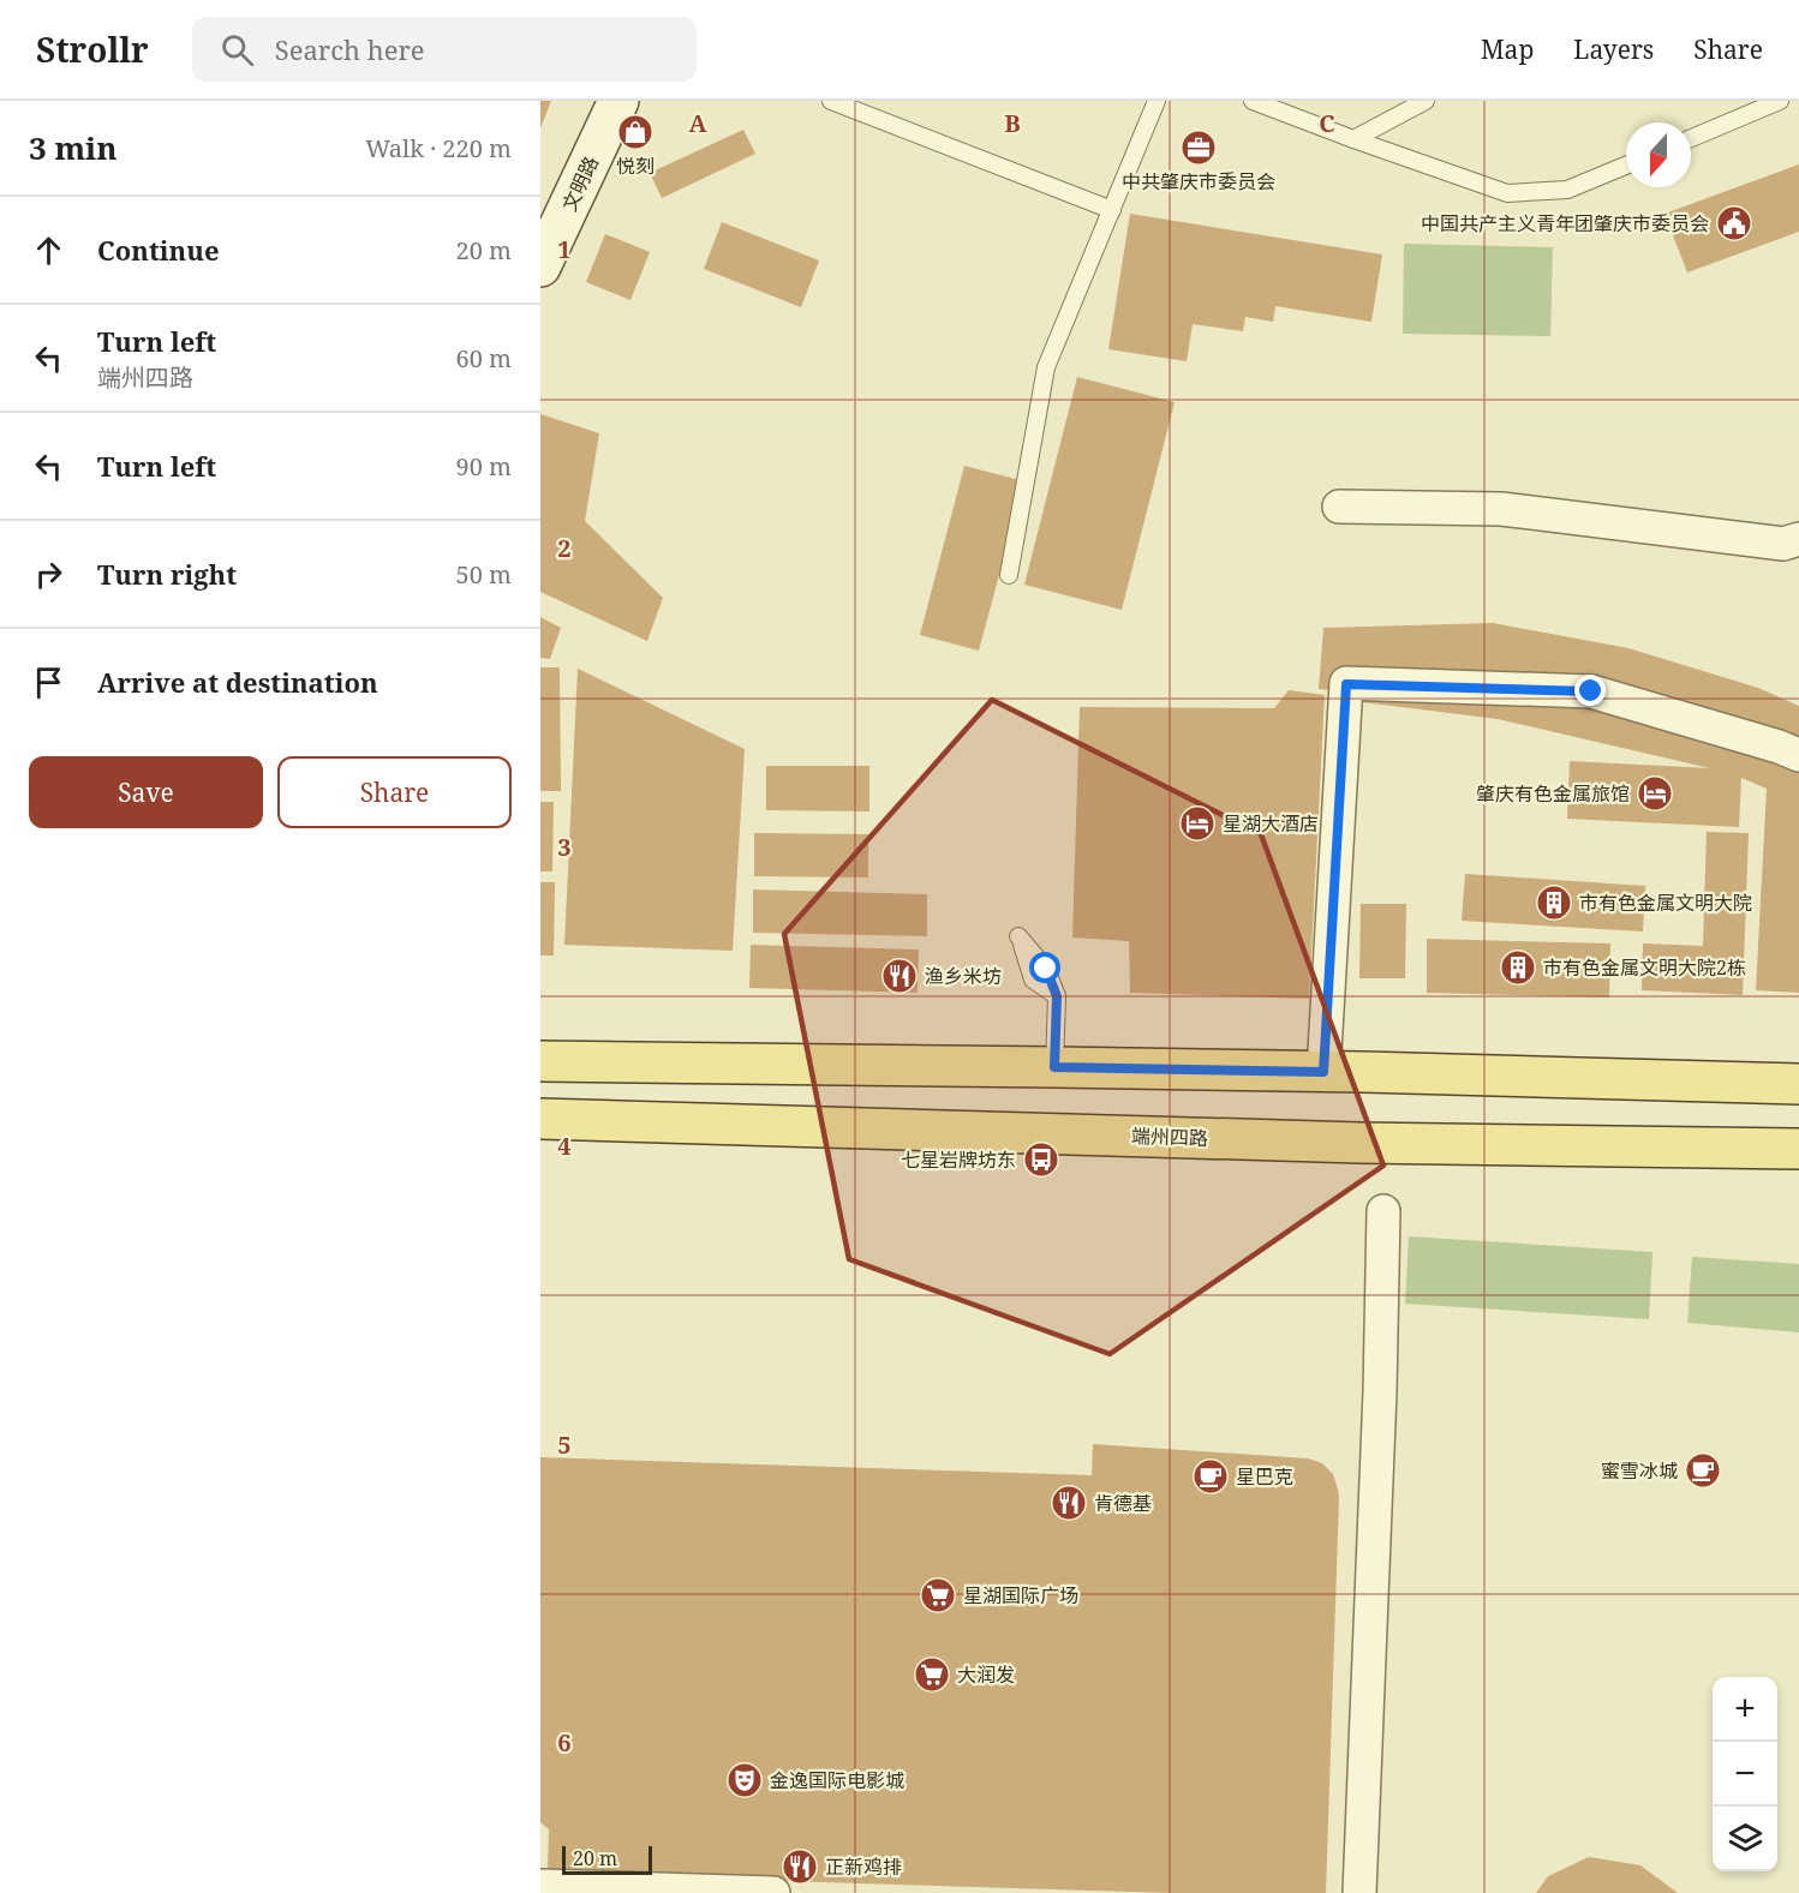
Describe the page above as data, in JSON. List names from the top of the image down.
{
  "streets": {
    "main road": ["端州四路"],
    "street": ["文明路"]
  },
  "places": {
    "shop": ["悦刻"],
    "office": ["中共肇庆市委员会"],
    "public building": ["中国共产主义青年团肇庆市委员会"],
    "hotel": ["肇庆有色金属旅馆", "星湖大酒店"],
    "building": ["市有色金属文明大院", "市有色金属文明大院2栋"],
    "restaurant": ["渔乡米坊", "肯德基", "正新鸡排"],
    "bus stop": ["七星岩牌坊东"],
    "cafe": ["蜜雪冰城", "星巴克"],
    "supermarket": ["星湖国际广场", "大润发"],
    "theatre": ["金逸国际电影城"]
  },
  "scale_bar": "20 m",
  "north": "bottom",
  "page": {
    "header": "Strollr",
    "search": "Search here",
    "nav": ["Map", "Layers", "Share"],
    "heading": ["3 min", "Walk · 220 m"],
    "list": [
      ["Continue", "20 m"],
      ["Turn left", "端州四路", "60 m"],
      ["Turn left", "90 m"],
      ["Turn right", "50 m"],
      "Arrive at destination"
    ],
    "buttons": ["Save", "Share"],
    "map_buttons": ["+", "−"],
    "scale": "20 m"
  },
  "grid": {
    "columns": ["A", "B", "C"],
    "rows": [
      "1",
      "2",
      "3",
      "4",
      "5",
      "6"
    ]
  }
}
